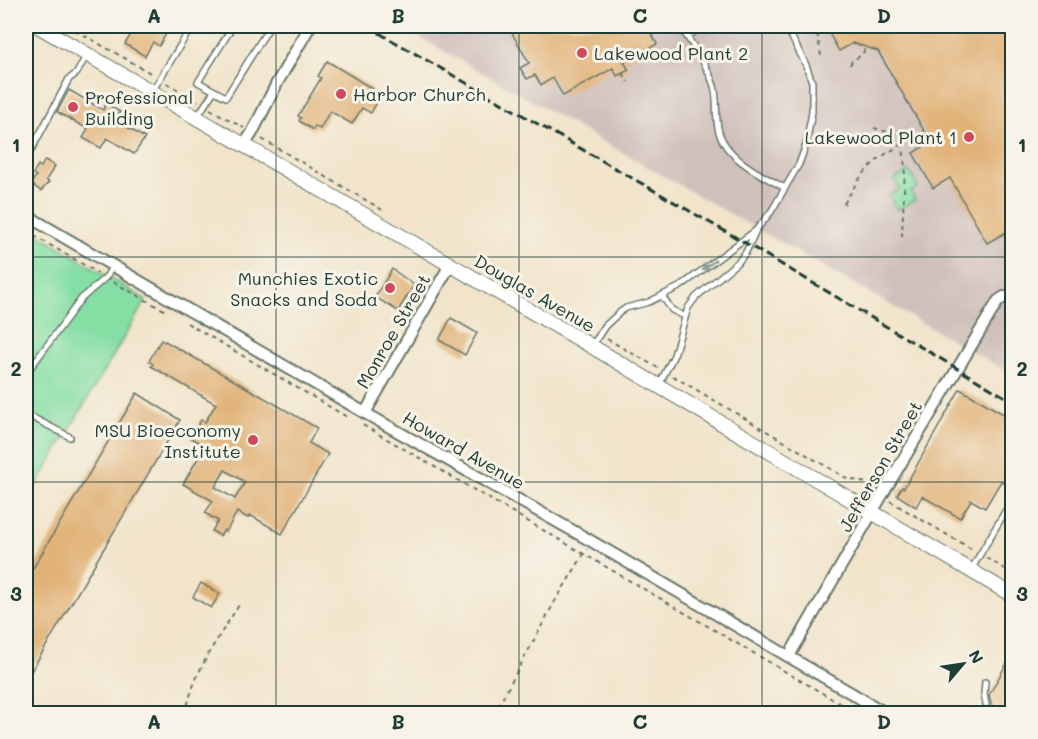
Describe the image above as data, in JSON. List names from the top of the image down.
{
  "streets": {
    "street": [
      "Douglas Avenue",
      "Monroe Street",
      "Howard Avenue",
      "Jefferson Street"
    ]
  },
  "crossings": [
    ["Douglas Avenue", "Monroe Street"],
    ["Douglas Avenue", "Jefferson Street"],
    ["Monroe Street", "Howard Avenue"],
    ["Howard Avenue", "Jefferson Street"]
  ],
  "places": [
    "Lakewood Plant 2",
    "Harbor Church",
    "Professional Building",
    "Lakewood Plant 1",
    "Munchies Exotic Snacks and Soda",
    "MSU Bioeconomy Institute"
  ],
  "north": "top right",
  "grid": {
    "columns": [
      "A",
      "B",
      "C",
      "D"
    ],
    "rows": ["1", "2", "3"]
  }
}
